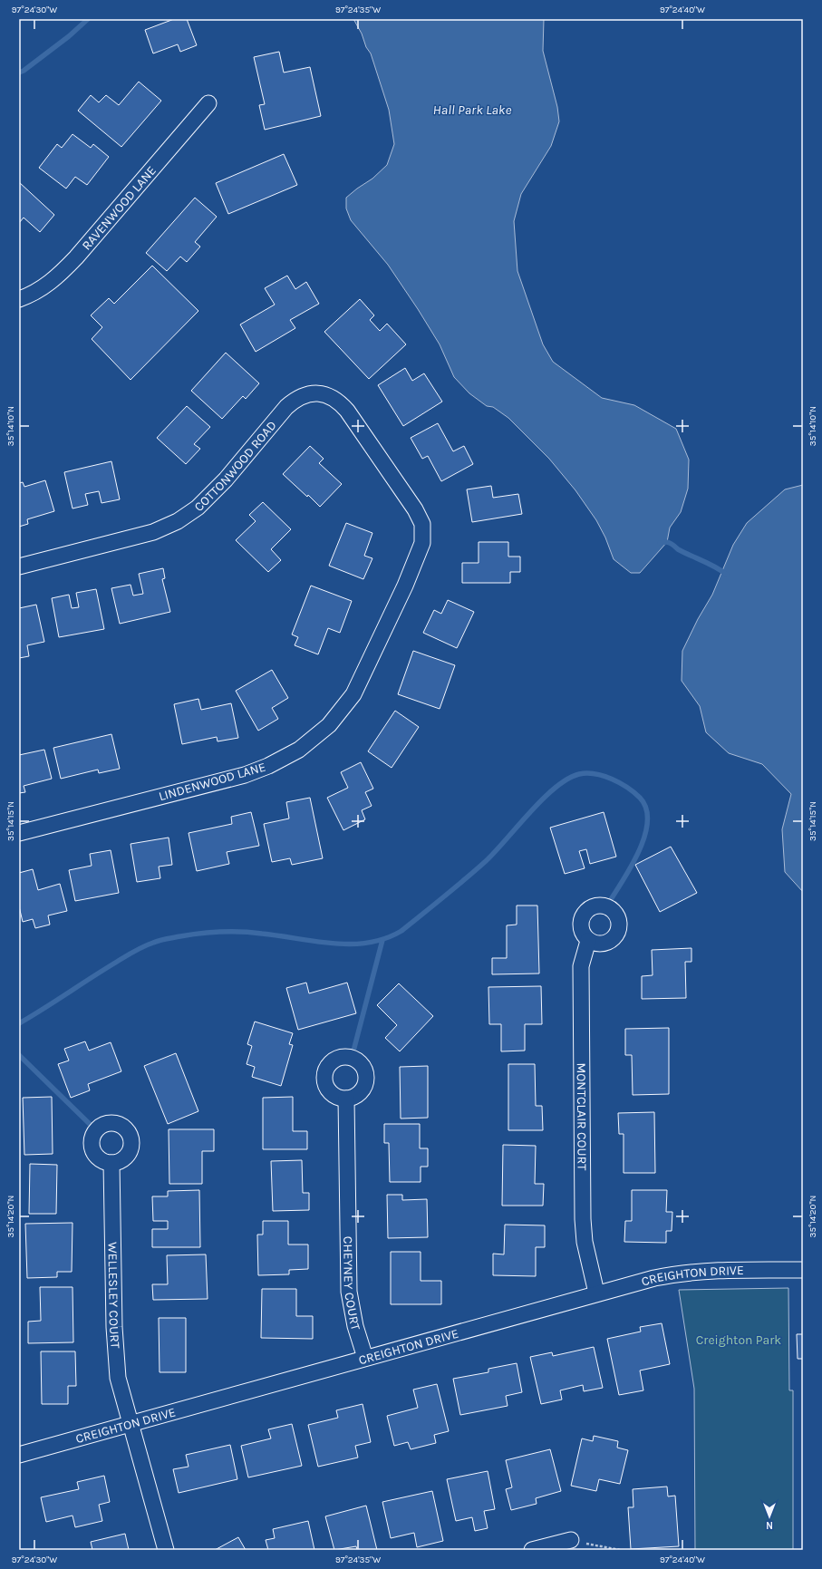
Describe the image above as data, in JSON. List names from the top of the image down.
{
  "streets": {
    "street": [
      "RAVENWOOD LANE",
      "COTTONWOOD ROAD",
      "LINDENWOOD LANE",
      "MONTCLAIR COURT",
      "CREIGHTON DRIVE",
      "CHEYNEY COURT",
      "WELLESLEY COURT"
    ]
  },
  "crossings": [
    ["COTTONWOOD ROAD", "LINDENWOOD LANE"],
    ["MONTCLAIR COURT", "CREIGHTON DRIVE"],
    ["CREIGHTON DRIVE", "CHEYNEY COURT"],
    ["CREIGHTON DRIVE", "WELLESLEY COURT"]
  ],
  "water": ["Hall Park Lake"],
  "parks": ["Creighton Park"],
  "north": "bottom",
  "coordinates": [
    "97°24'30\"W",
    "97°24'35\"W",
    "97°24'40\"W",
    "35°14'10\"N",
    "35°14'15\"N",
    "35°14'20\"N"
  ]
}
